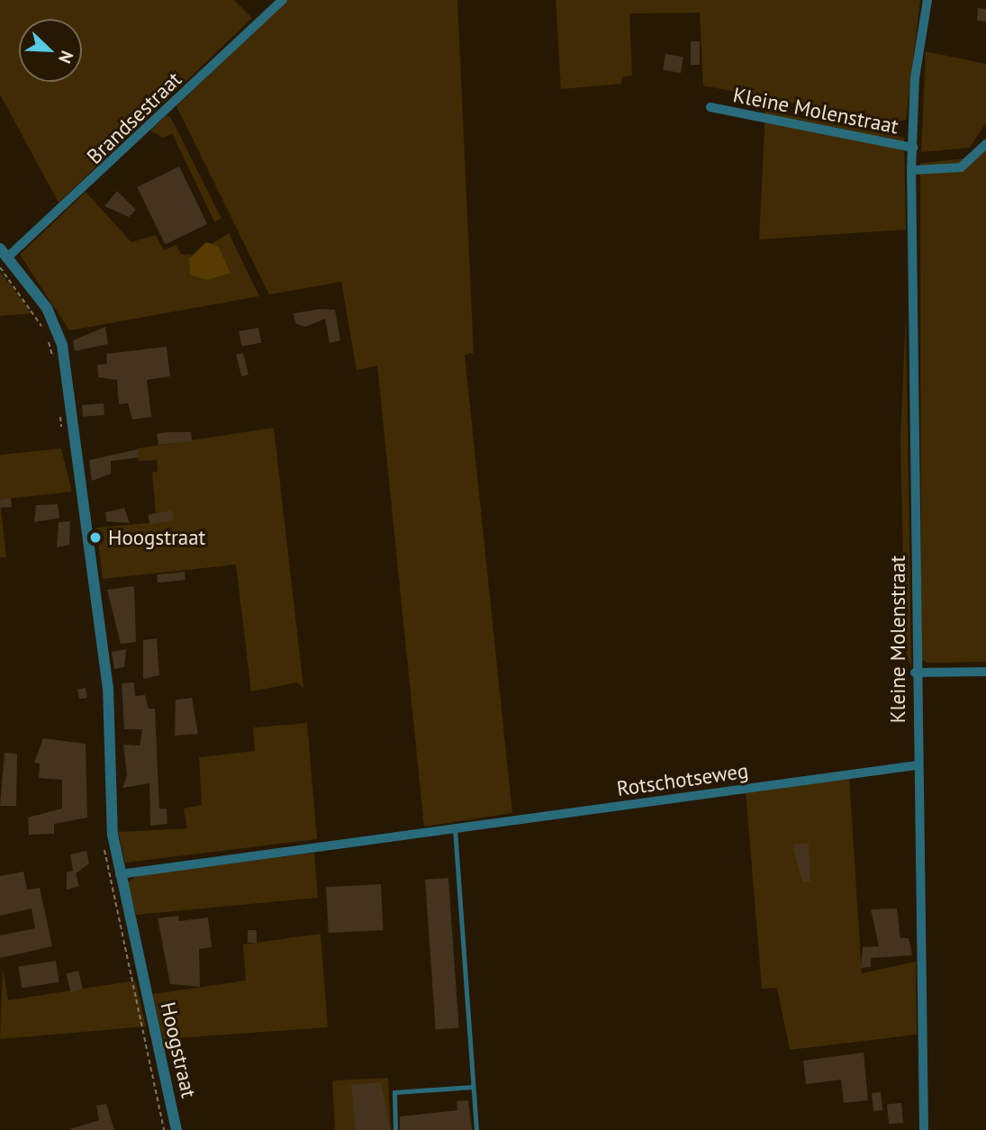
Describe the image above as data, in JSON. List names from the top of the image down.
{
  "streets": {
    "street": [
      "Kleine Molenstraat",
      "Brandsestraat",
      "Rotschotseweg",
      "Hoogstraat"
    ]
  },
  "crossings": [
    ["Kleine Molenstraat", "Rotschotseweg"],
    ["Brandsestraat", "Hoogstraat"],
    ["Rotschotseweg", "Hoogstraat"]
  ],
  "places": ["Hoogstraat"],
  "north": "bottom right"
}
